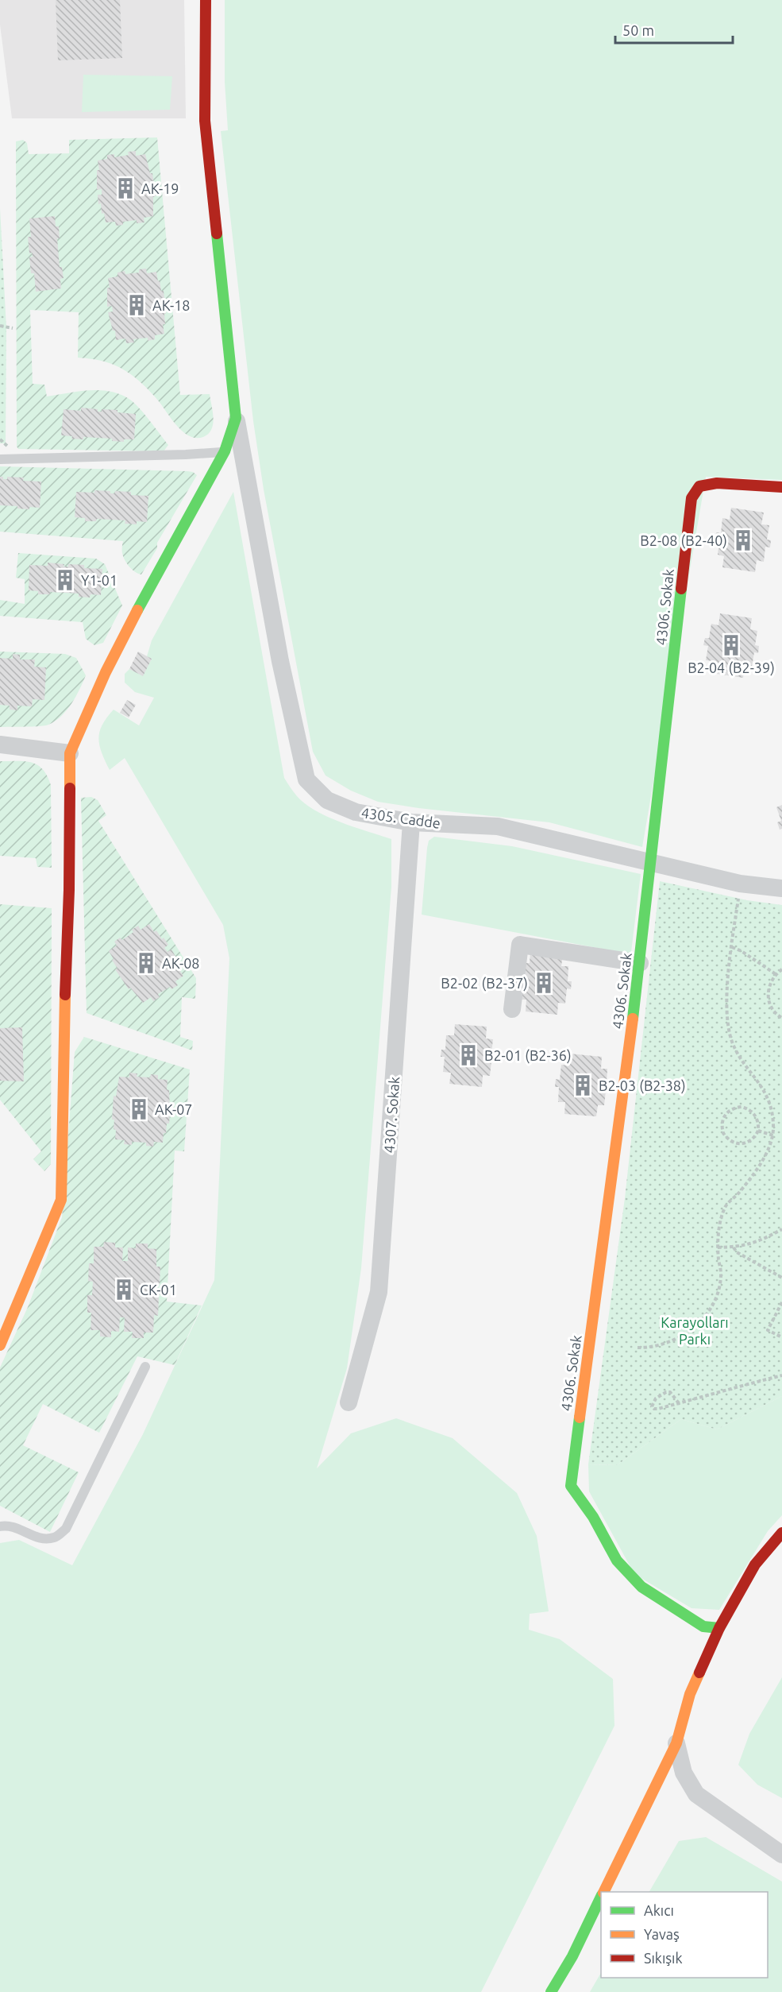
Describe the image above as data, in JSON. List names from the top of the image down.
{
  "streets": {
    "street": ["4306. Sokak", "4305. Cadde", "4307. Sokak"]
  },
  "crossings": [
    ["4306. Sokak", "4305. Cadde"],
    ["4305. Cadde", "4307. Sokak"]
  ],
  "parks": ["Karayolları Parkı"],
  "places": {
    "building": [
      "AK-19",
      "AK-18",
      "B2-08 (B2-40)",
      "Y1-01",
      "B2-04 (B2-39)",
      "AK-08",
      "B2-02 (B2-37)",
      "B2-01 (B2-36)",
      "B2-03 (B2-38)",
      "AK-07",
      "CK-01"
    ]
  },
  "legend": ["Akıcı", "Yavaş", "Sıkışık"],
  "scale_bar": "50 m"
}
